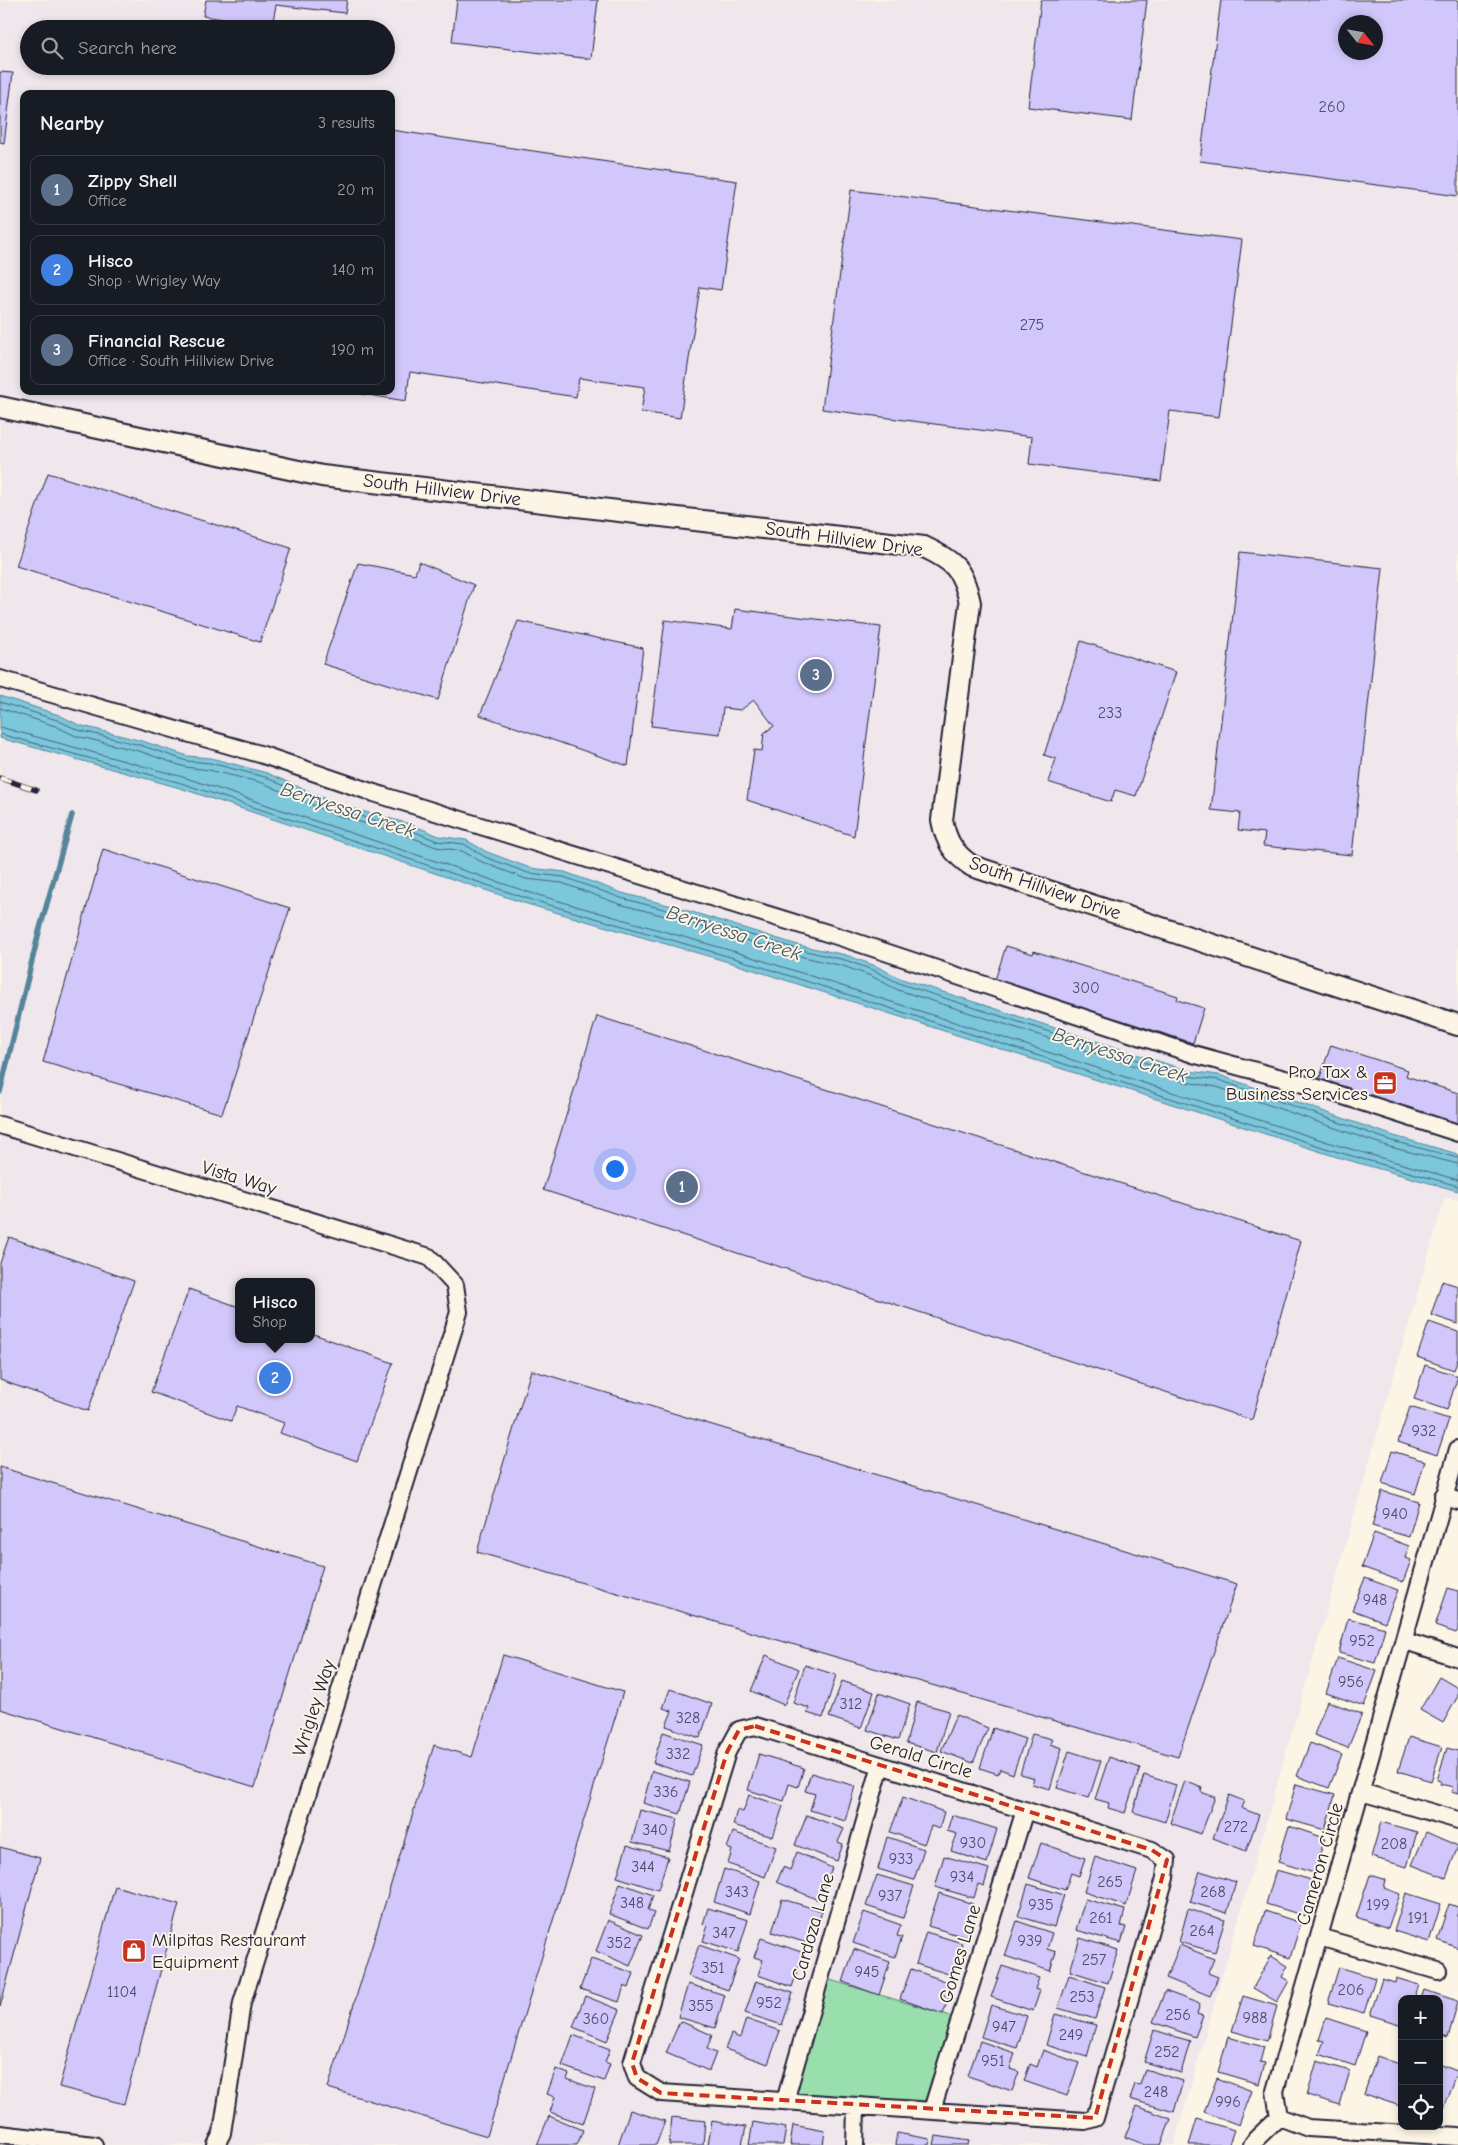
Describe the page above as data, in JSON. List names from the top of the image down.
{
  "streets": {
    "street": [
      "South Hillview Drive",
      "Vista Way",
      "Wrigley Way",
      "Gerald Circle",
      "Cameron Circle",
      "Cardoza Lane",
      "Gomes Lane"
    ]
  },
  "crossings": [
    ["Vista Way", "Wrigley Way"],
    ["Gerald Circle", "Cardoza Lane"],
    ["Gerald Circle", "Gomes Lane"]
  ],
  "water": ["Berryessa Creek"],
  "places": {
    "office": ["Pro Tax & Business Services"],
    "shop": ["Milpitas Restaurant Equipment"]
  },
  "house_numbers": [
    "260",
    "275",
    "233",
    "300",
    "932",
    "940",
    "948",
    "952",
    "956",
    "312",
    "328",
    "332",
    "336",
    "272",
    "340",
    "930",
    "208",
    "933",
    "344",
    "934",
    "265",
    "343",
    "268",
    "937",
    "348",
    "935",
    "199",
    "261",
    "191",
    "264",
    "347",
    "939",
    "352",
    "257",
    "351",
    "945",
    "206",
    "1104",
    "253",
    "952",
    "355",
    "256",
    "988",
    "360",
    "947",
    "249",
    "252",
    "951",
    "248",
    "996"
  ],
  "north": "bottom right",
  "page": {
    "search": "Search here",
    "heading": ["Nearby", "3 results"],
    "list": [
      {
        "mark": "1",
        "name": "Zippy Shell",
        "note": "Office",
        "value": "20 m"
      },
      {
        "mark": "2",
        "name": "Hisco",
        "note": "Shop · Wrigley Way",
        "value": "140 m"
      },
      {
        "mark": "3",
        "name": "Financial Rescue",
        "note": "Office · South Hillview Drive",
        "value": "190 m"
      }
    ],
    "pins": ["3", "1", "2"],
    "popup": ["Hisco", "Shop"],
    "map_buttons": ["+", "−"]
  }
}
